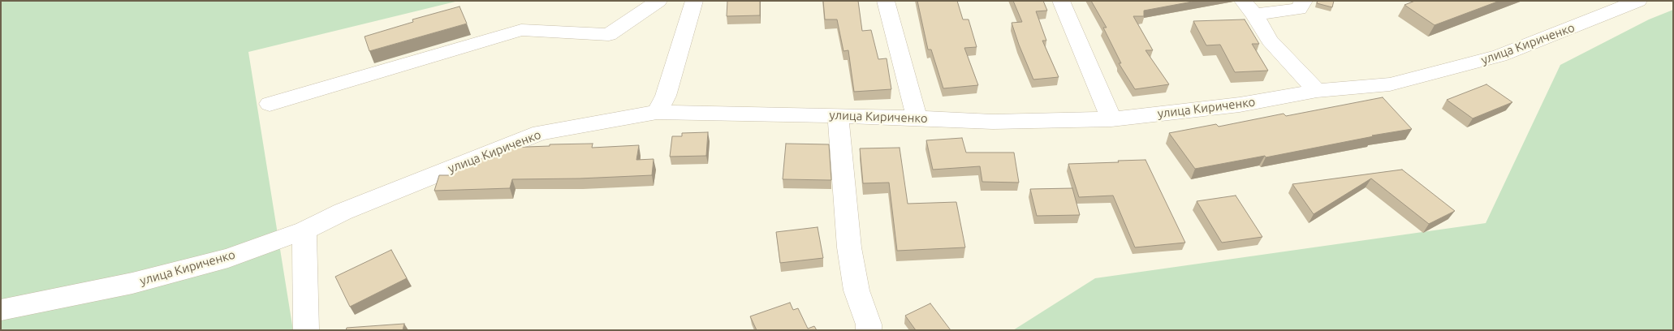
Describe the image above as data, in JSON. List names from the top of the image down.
{
  "streets": {
    "street": ["улица Кириченко"]
  }
}
